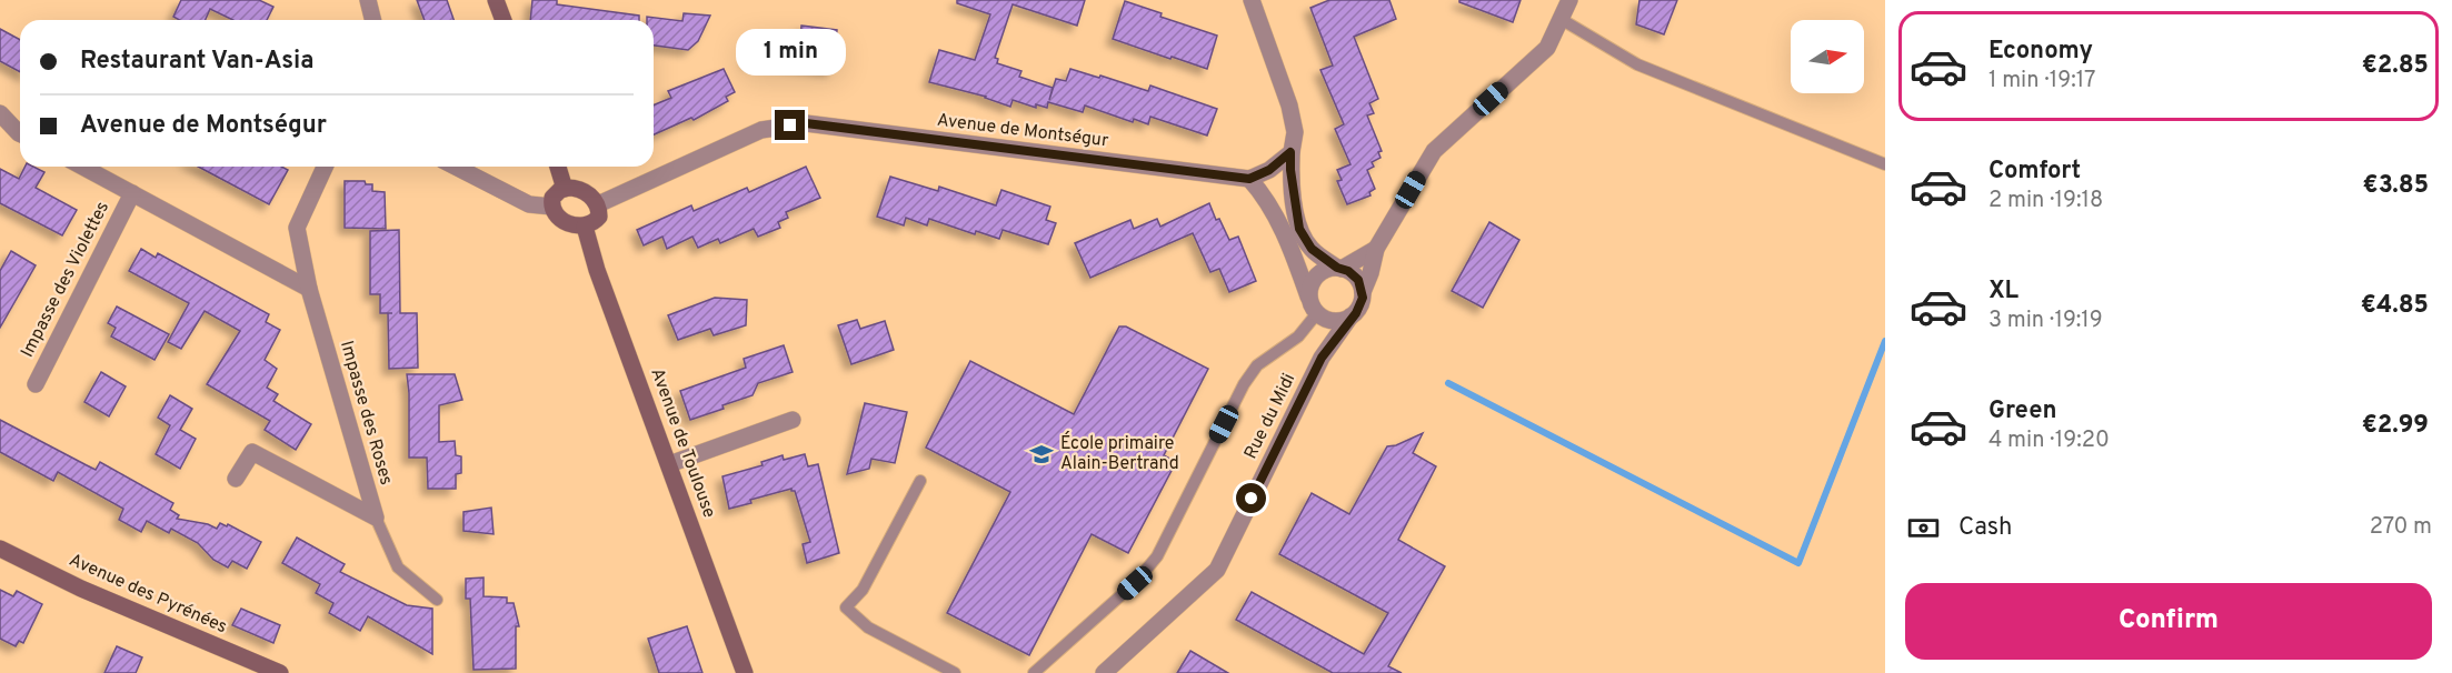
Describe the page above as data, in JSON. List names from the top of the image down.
{
  "streets": {
    "street": [
      "Avenue de Montségur",
      "Impasse des Violettes",
      "Impasse des Roses",
      "Rue du Midi",
      "Avenue de Toulouse",
      "Avenue des Pyrénées"
    ]
  },
  "crossings": [
    ["Avenue de Montségur", "Avenue de Toulouse"]
  ],
  "places": {
    "school or university": ["École primaire Alain-Bertrand"]
  },
  "north": "right",
  "page": {
    "list": [
      {
        "name": "Economy",
        "note": "1 min · 19:17",
        "value": "€2.85"
      },
      {
        "name": "Comfort",
        "note": "2 min · 19:18",
        "value": "€3.85"
      },
      {
        "name": "XL",
        "note": "3 min · 19:19",
        "value": "€4.85"
      },
      {
        "name": "Green",
        "note": "4 min · 19:20",
        "value": "€2.99"
      }
    ],
    "banner": ["Restaurant Van-Asia", "Avenue de Montségur"],
    "bubble": "1 min",
    "pay": ["Cash", "270 m"],
    "buttons": "Confirm"
  }
}
